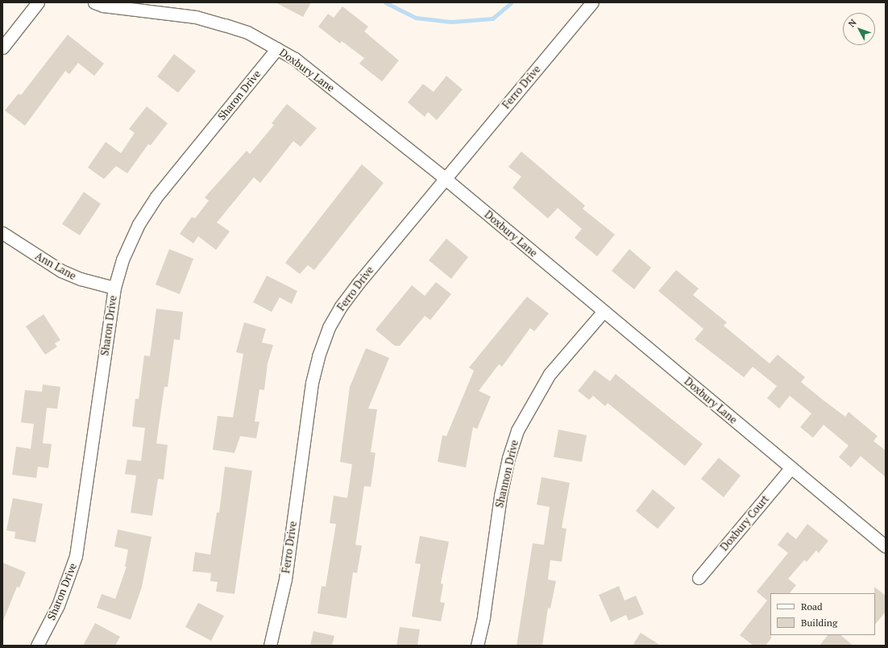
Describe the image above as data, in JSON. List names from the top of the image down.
{
  "streets": {
    "street": [
      "Doxbury Lane",
      "Ferro Drive",
      "Sharon Drive",
      "Ann Lane",
      "Shannon Drive",
      "Doxbury Court"
    ]
  },
  "crossings": [
    ["Doxbury Lane", "Ferro Drive"],
    ["Doxbury Lane", "Sharon Drive"],
    ["Doxbury Lane", "Shannon Drive"],
    ["Doxbury Lane", "Doxbury Court"],
    ["Sharon Drive", "Ann Lane"]
  ],
  "legend": ["Road", "Building"],
  "north": "top left"
}
